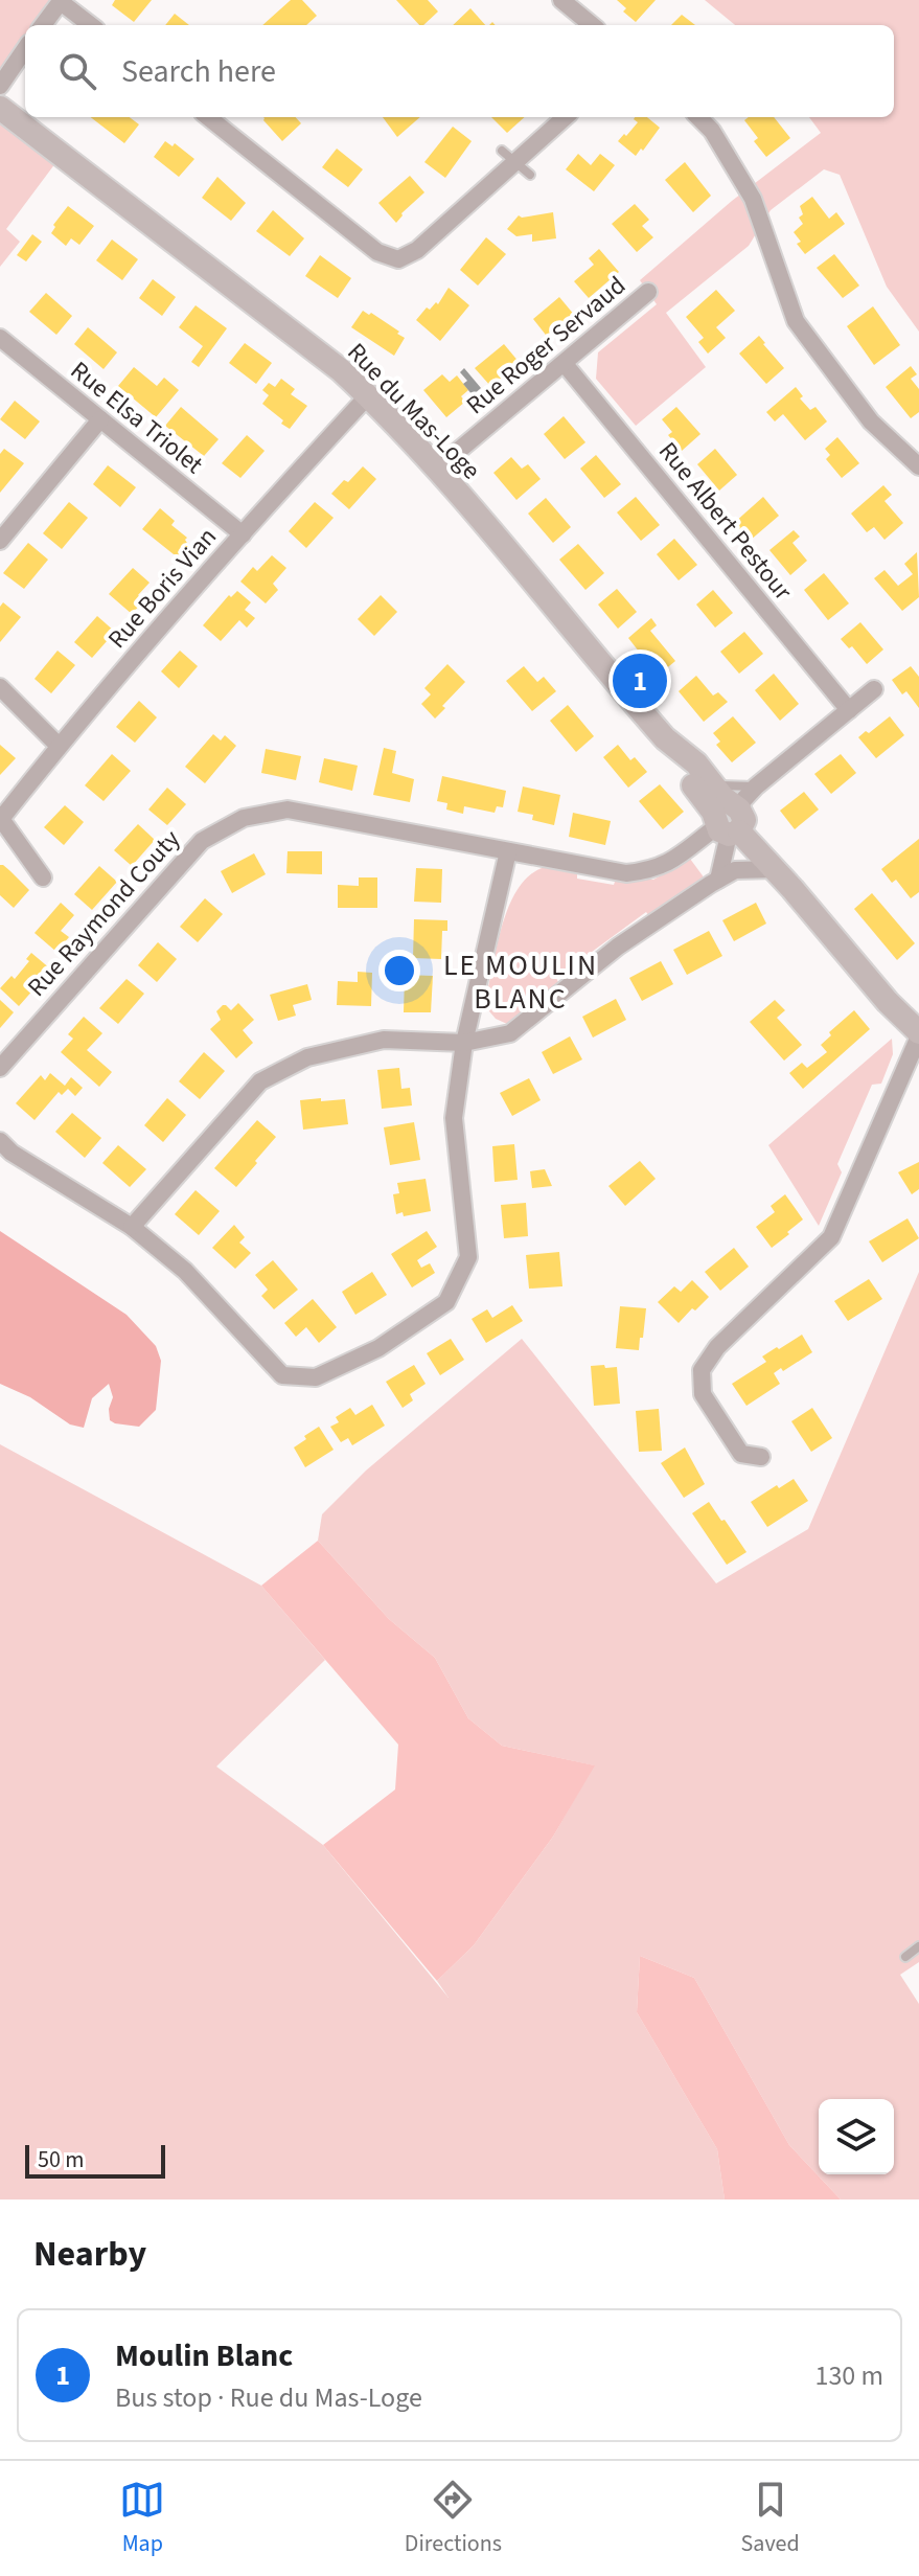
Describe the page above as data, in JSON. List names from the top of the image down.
{
  "streets": {
    "main road": ["Rue du Mas-Loge"],
    "street": [
      "Rue Roger Servaud",
      "Rue Elsa Triolet",
      "Rue Albert Pestour",
      "Rue Boris Vian",
      "Rue Raymond Couty"
    ]
  },
  "crossings": [
    ["Rue Roger Servaud", "Rue du Mas-Loge"],
    ["Rue Roger Servaud", "Rue Albert Pestour"],
    ["Rue du Mas-Loge", "Rue Boris Vian"],
    ["Rue du Mas-Loge", "Rue Raymond Couty"],
    ["Rue Elsa Triolet", "Rue Boris Vian"]
  ],
  "districts": ["LE MOULIN BLANC"],
  "scale_bar": "50 m",
  "page": {
    "search": "Search here",
    "pins": "1",
    "scale": "50 m",
    "heading": "Nearby",
    "list": [
      {
        "mark": "1",
        "name": "Moulin Blanc",
        "note": "Bus stop · Rue du Mas-Loge",
        "value": "130 m"
      }
    ],
    "nav": ["Map", "Directions", "Saved"]
  }
}
